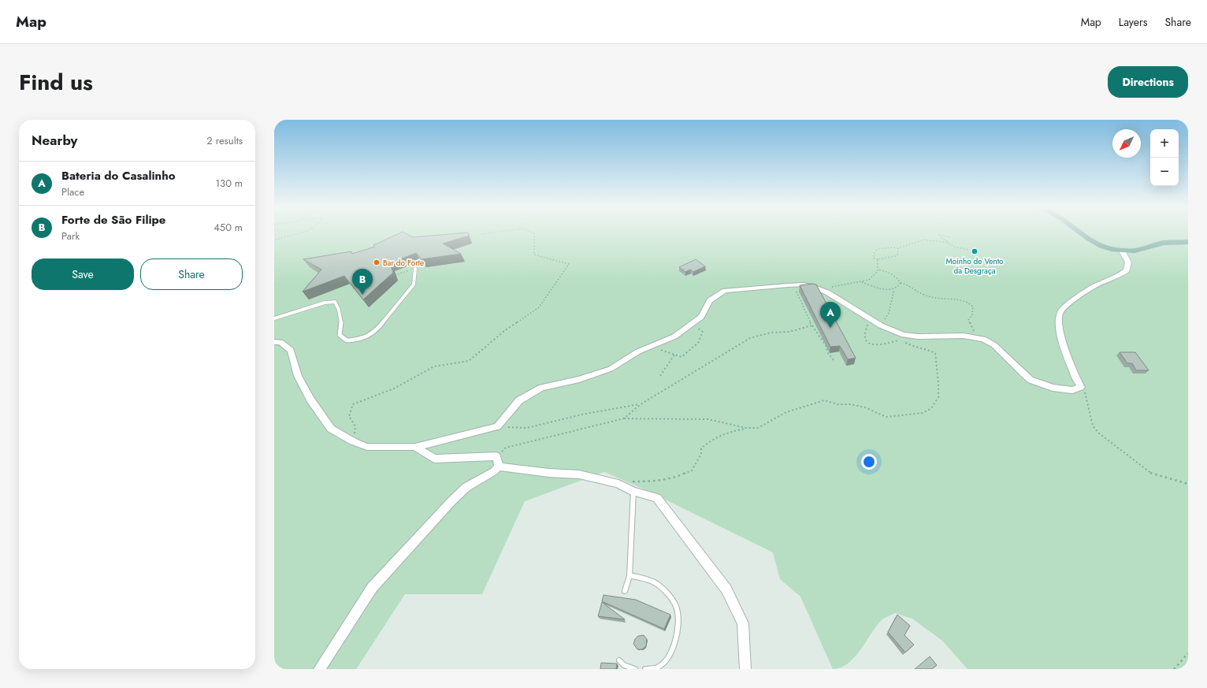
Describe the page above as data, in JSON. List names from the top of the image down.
{
  "places": ["Moinho de Vento da Desgraça", "Bar do Forte"],
  "north": "bottom left",
  "page": {
    "header": "Map",
    "nav": ["Map", "Layers", "Share"],
    "title": "Find us",
    "buttons": [
      "Directions",
      ["Save", "Share"]
    ],
    "heading": ["Nearby", "2 results"],
    "map_buttons": ["+", "−"],
    "list": [
      {
        "mark": "A",
        "name": "Bateria do Casalinho",
        "note": "Place",
        "value": "130 m"
      },
      {
        "mark": "B",
        "name": "Forte de São Filipe",
        "note": "Park",
        "value": "450 m"
      }
    ],
    "pins": ["B", "A"]
  }
}
